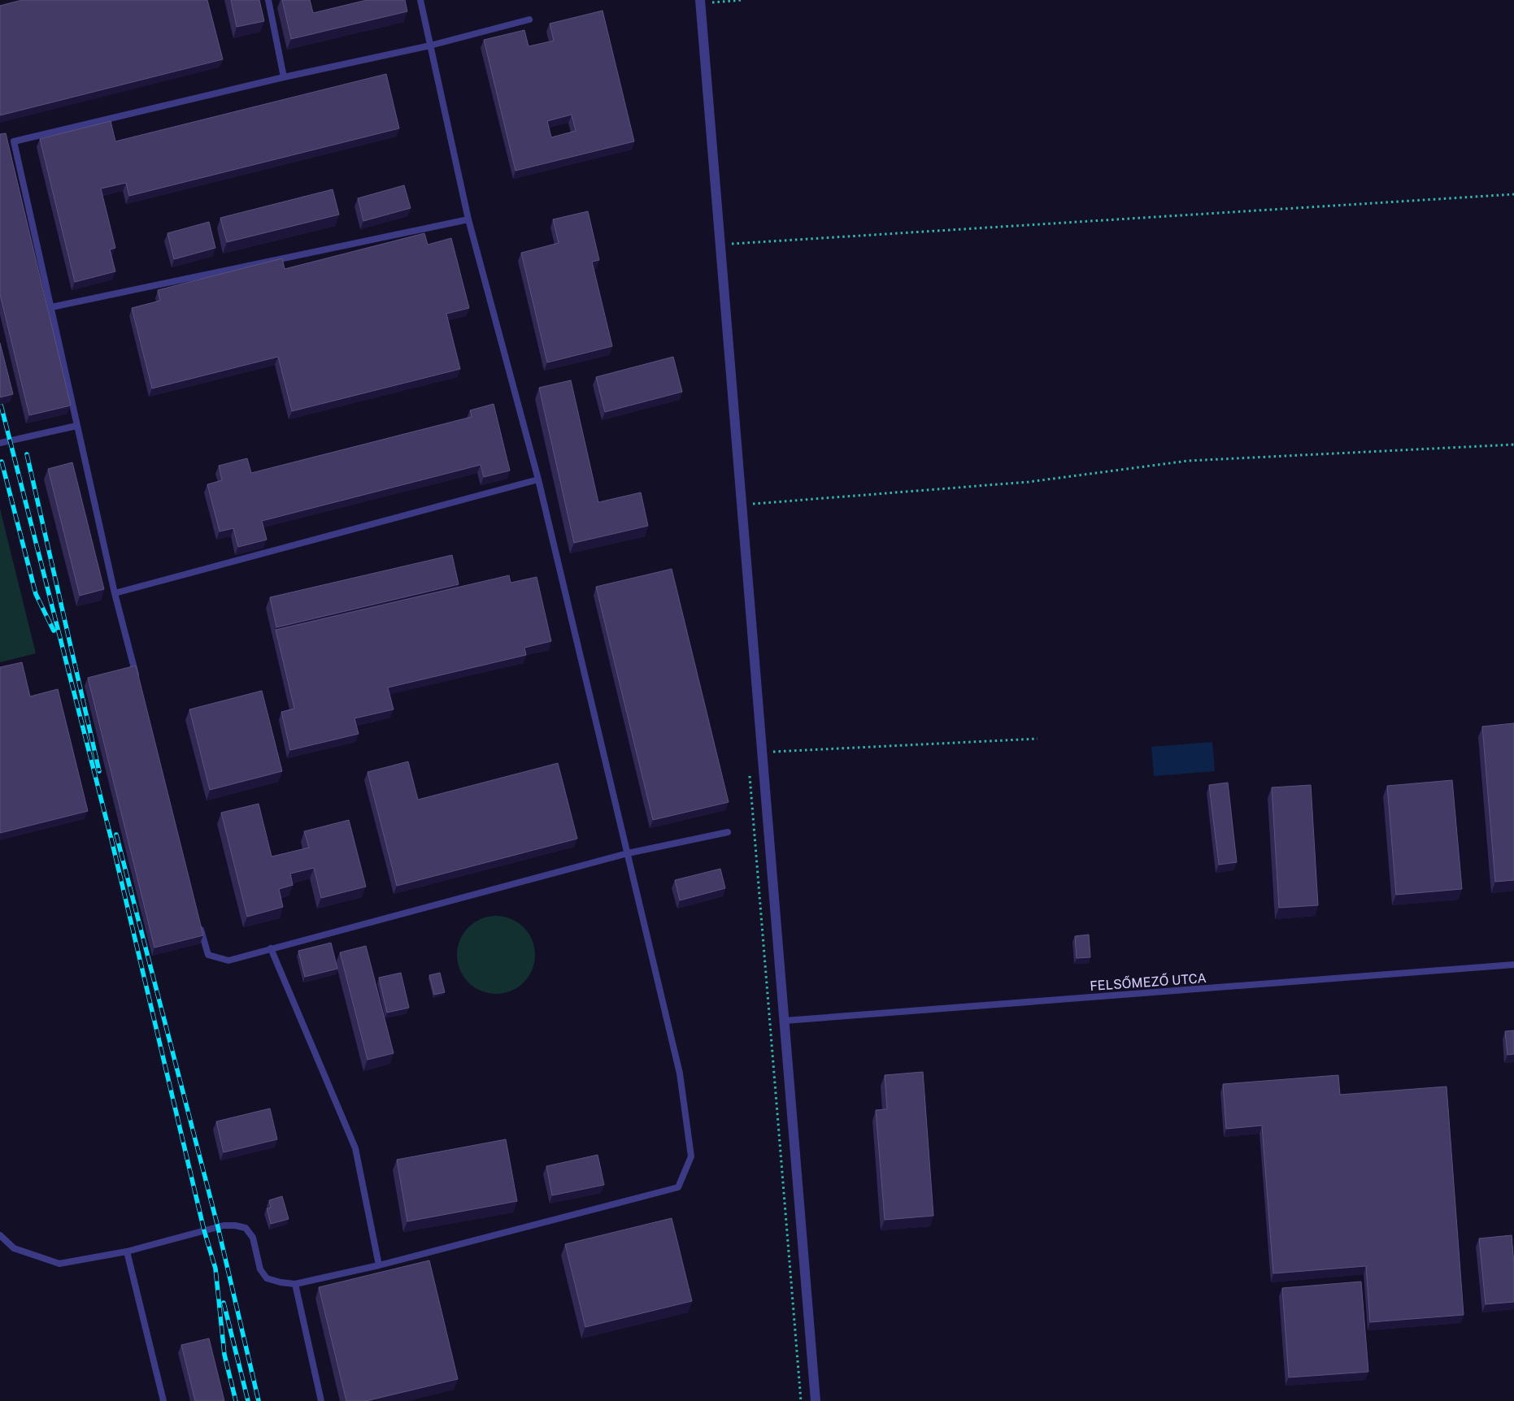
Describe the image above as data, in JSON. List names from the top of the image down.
{
  "streets": {
    "lane": ["FELSŐMEZŐ UTCA"]
  }
}
